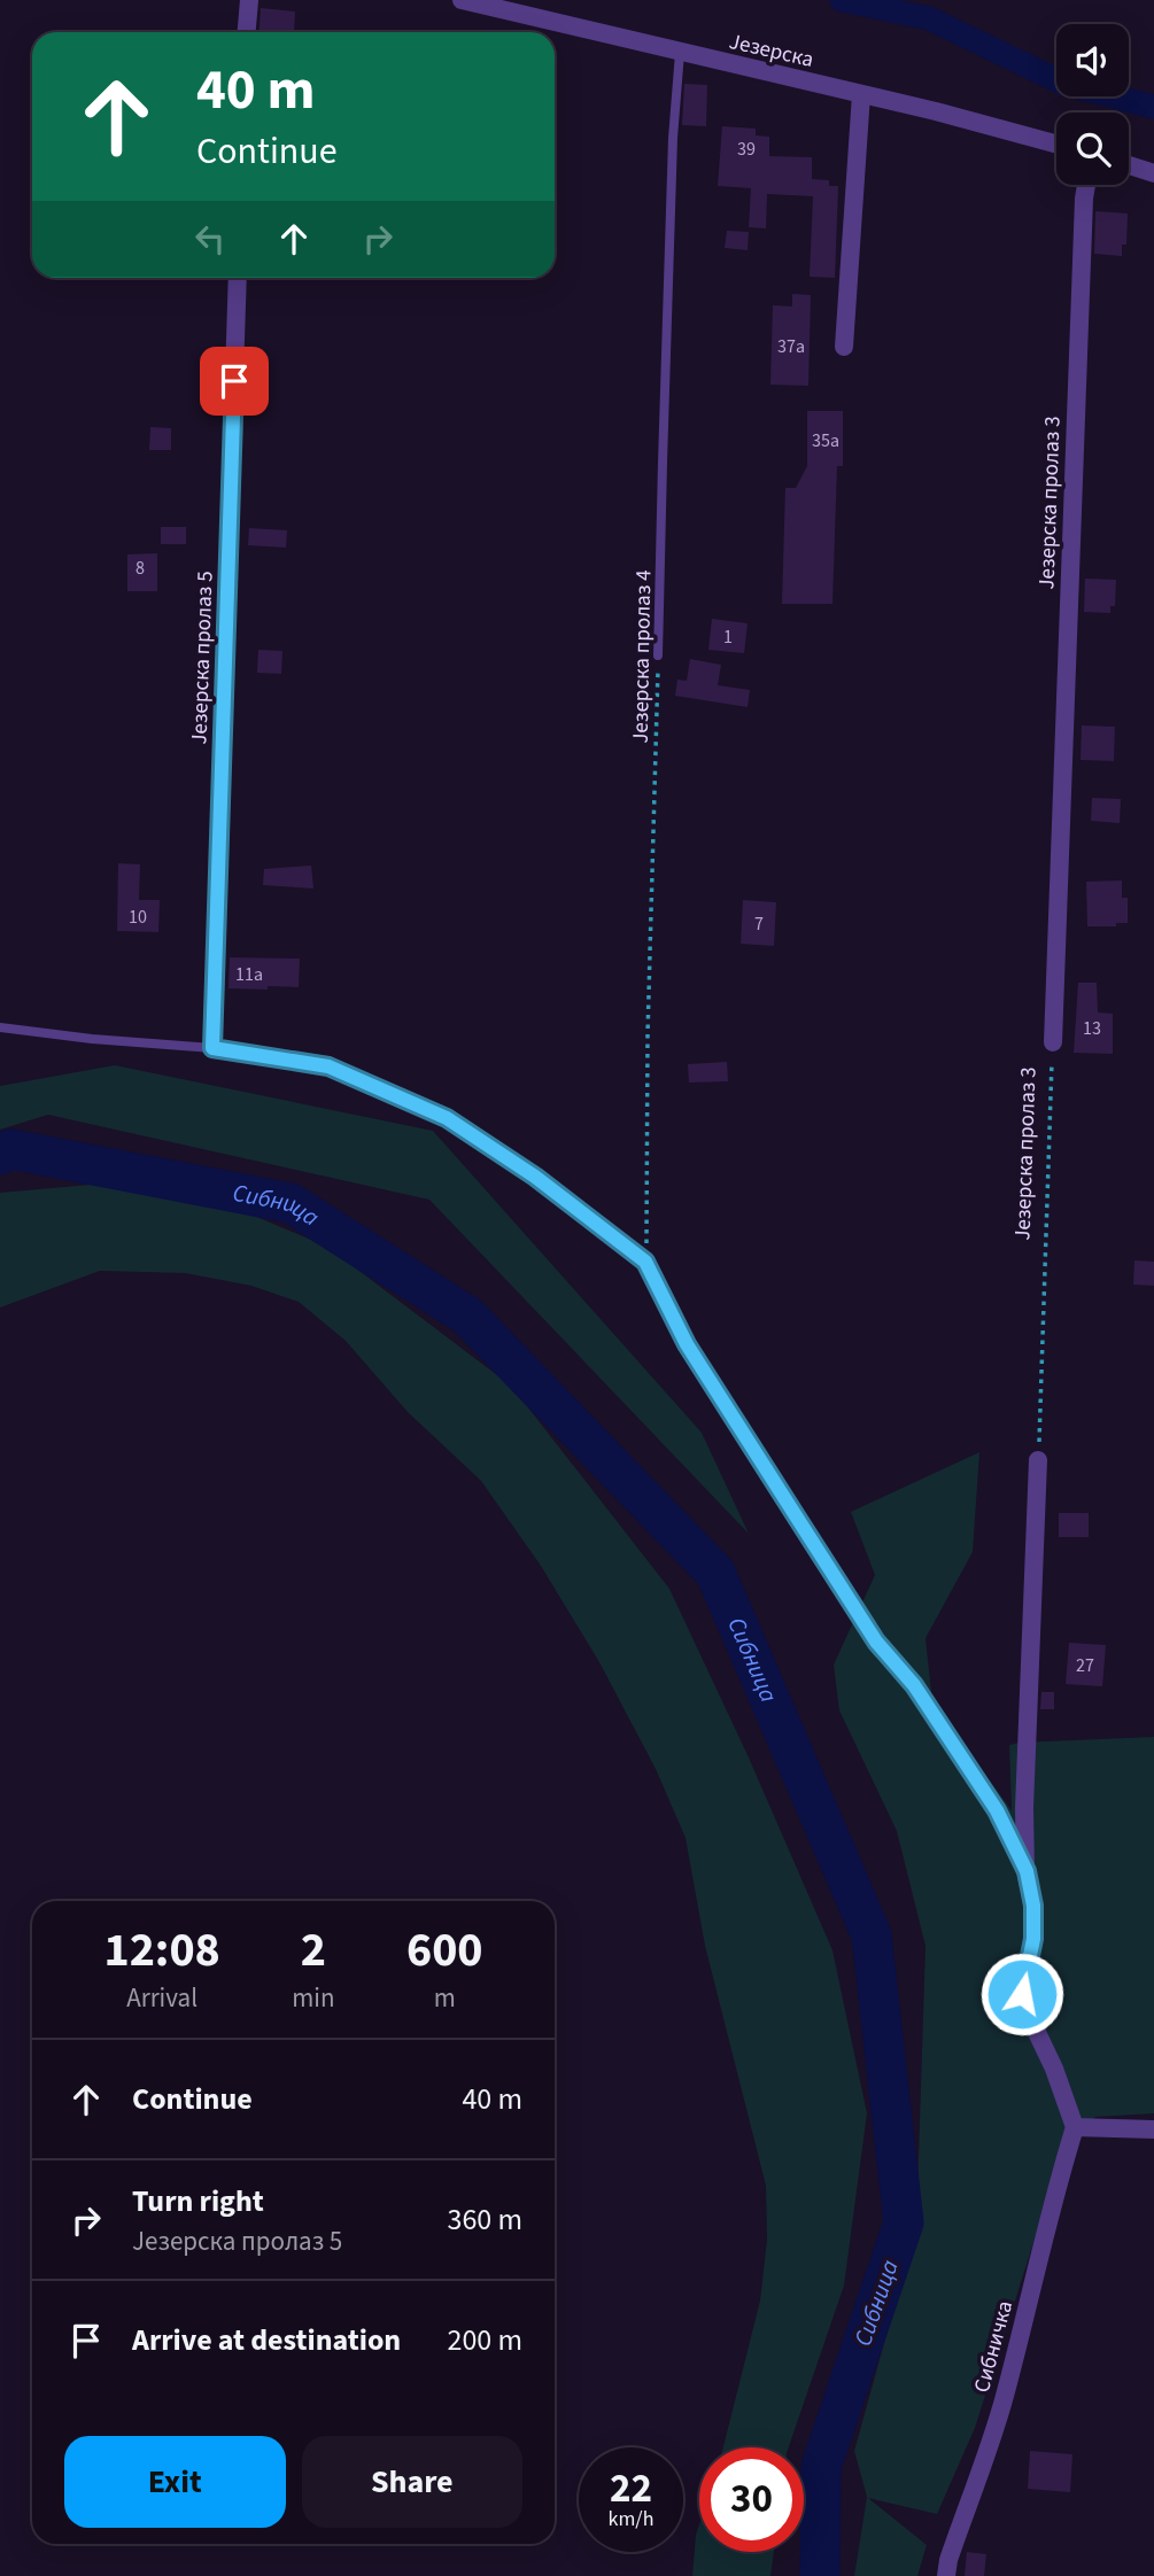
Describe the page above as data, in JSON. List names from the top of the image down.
{
  "streets": {
    "street": [
      "Језерска",
      "Језерска пролаз 3",
      "Језерска пролаз 5",
      "Сибничка"
    ],
    "lane": ["Језерска пролаз 4"]
  },
  "crossings": [
    ["Језерска", "Језерска пролаз 4"]
  ],
  "water": ["Сибница"],
  "house_numbers": [
    "39",
    "37a",
    "35a",
    "8",
    "1",
    "10",
    "7",
    "11a",
    "13",
    "27"
  ],
  "page": {
    "turn": ["40 m", "Continue"],
    "eta": [
      "12:08",
      "Arrival",
      "2",
      "min",
      "600",
      "m"
    ],
    "list": [
      {
        "name": "Continue",
        "value": "40 m"
      },
      {
        "name": "Turn right",
        "note": "Језерска пролаз 5",
        "value": "360 m"
      },
      {
        "name": "Arrive at destination",
        "value": "200 m"
      }
    ],
    "buttons": ["Exit", "Share"],
    "speed": "22 km/h",
    "limit": "30"
  }
}
